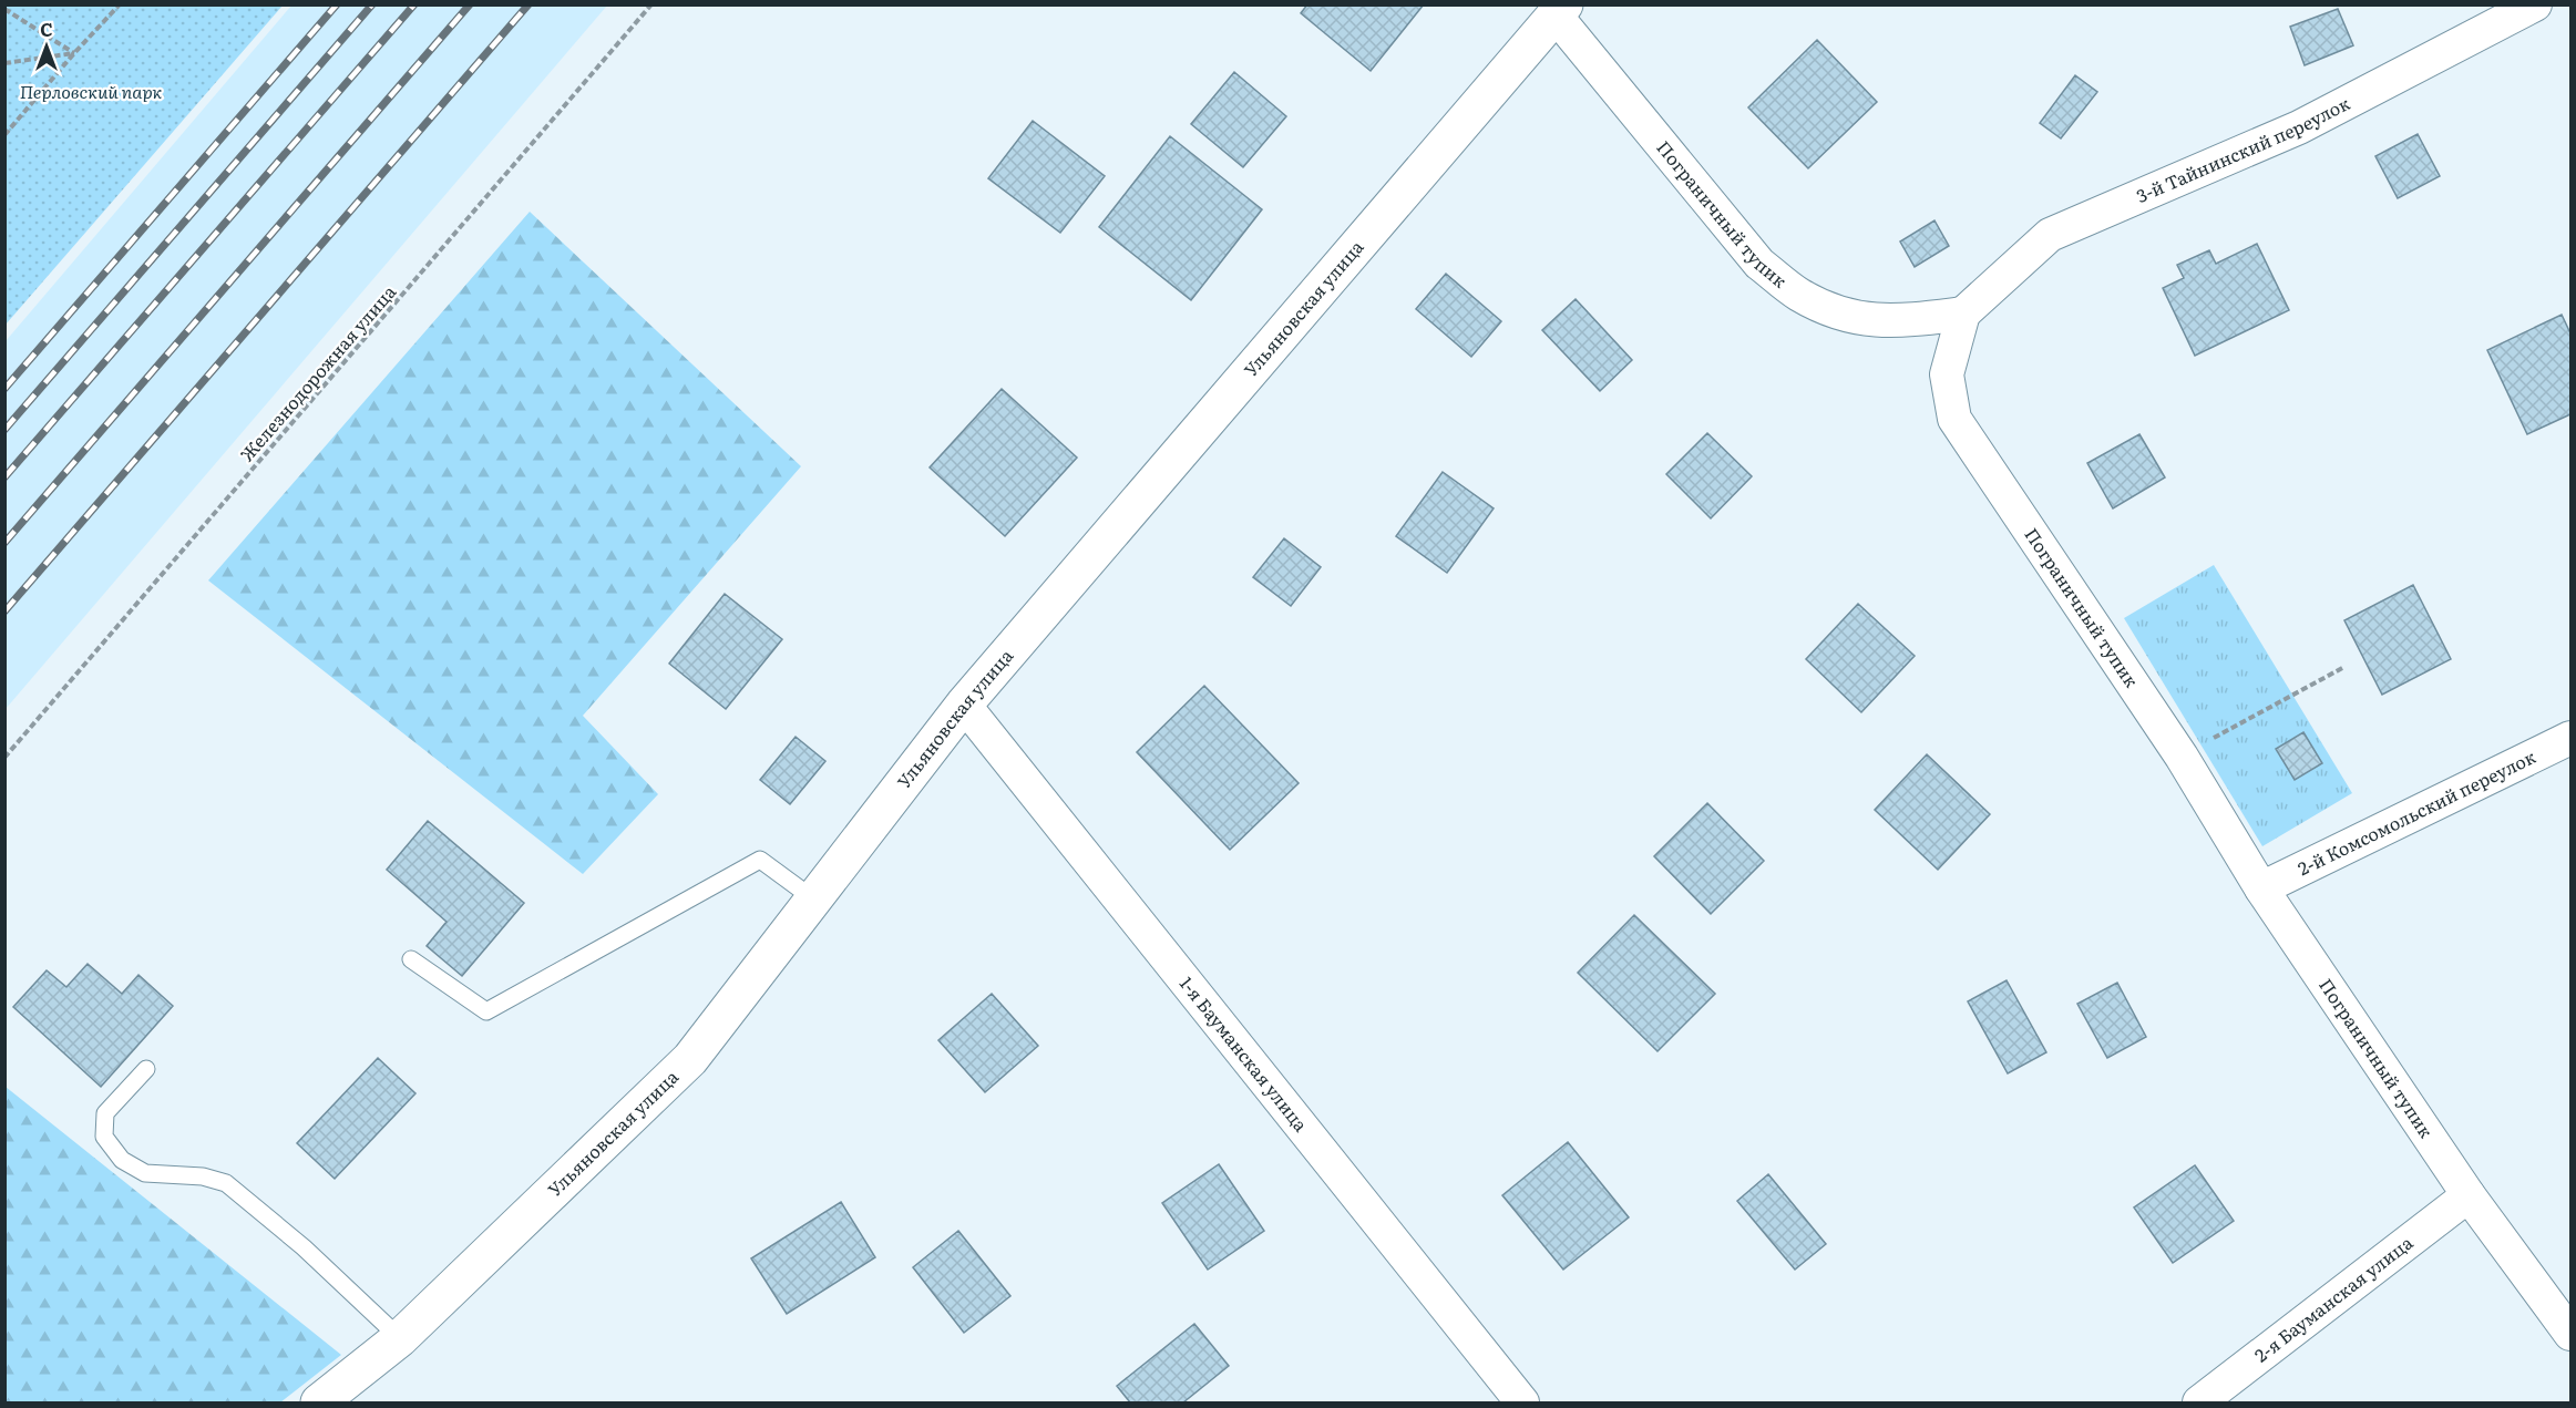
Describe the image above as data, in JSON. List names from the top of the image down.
{
  "streets": {
    "street": [
      "3-й Тайнинский переулок",
      "Пограничный тупик",
      "Ульяновская улица",
      "2-й Комсомольский переулок",
      "1-я Бауманская улица",
      "2-я Бауманская улица"
    ],
    "path": ["Железнодорожная улица"]
  },
  "crossings": [
    ["3-й Тайнинский переулок", "Пограничный тупик"],
    ["Пограничный тупик", "Ульяновская улица"],
    ["Пограничный тупик", "2-й Комсомольский переулок"],
    ["Пограничный тупик", "2-я Бауманская улица"],
    ["Ульяновская улица", "1-я Бауманская улица"]
  ],
  "parks": ["Перловский парк"],
  "north": "top"
}
